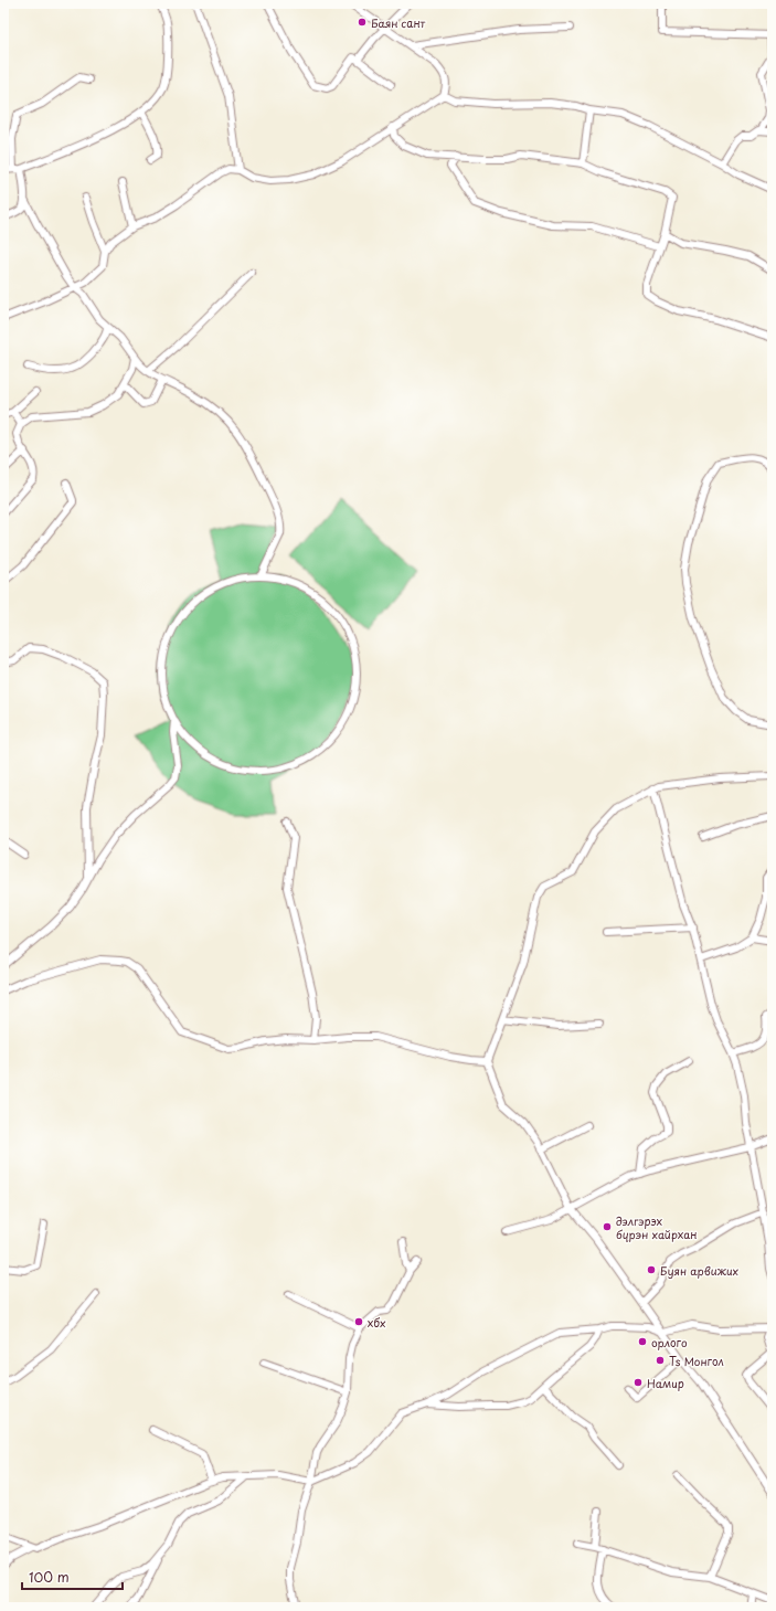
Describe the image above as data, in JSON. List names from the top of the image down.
{
  "places": [
    "Баян сант",
    "дэлгэрэх бүрэн хайрхан",
    "Буян арвижих",
    "хбх",
    "орлого",
    "Ts Монгол",
    "Намир"
  ],
  "scale_bar": "100 m"
}
